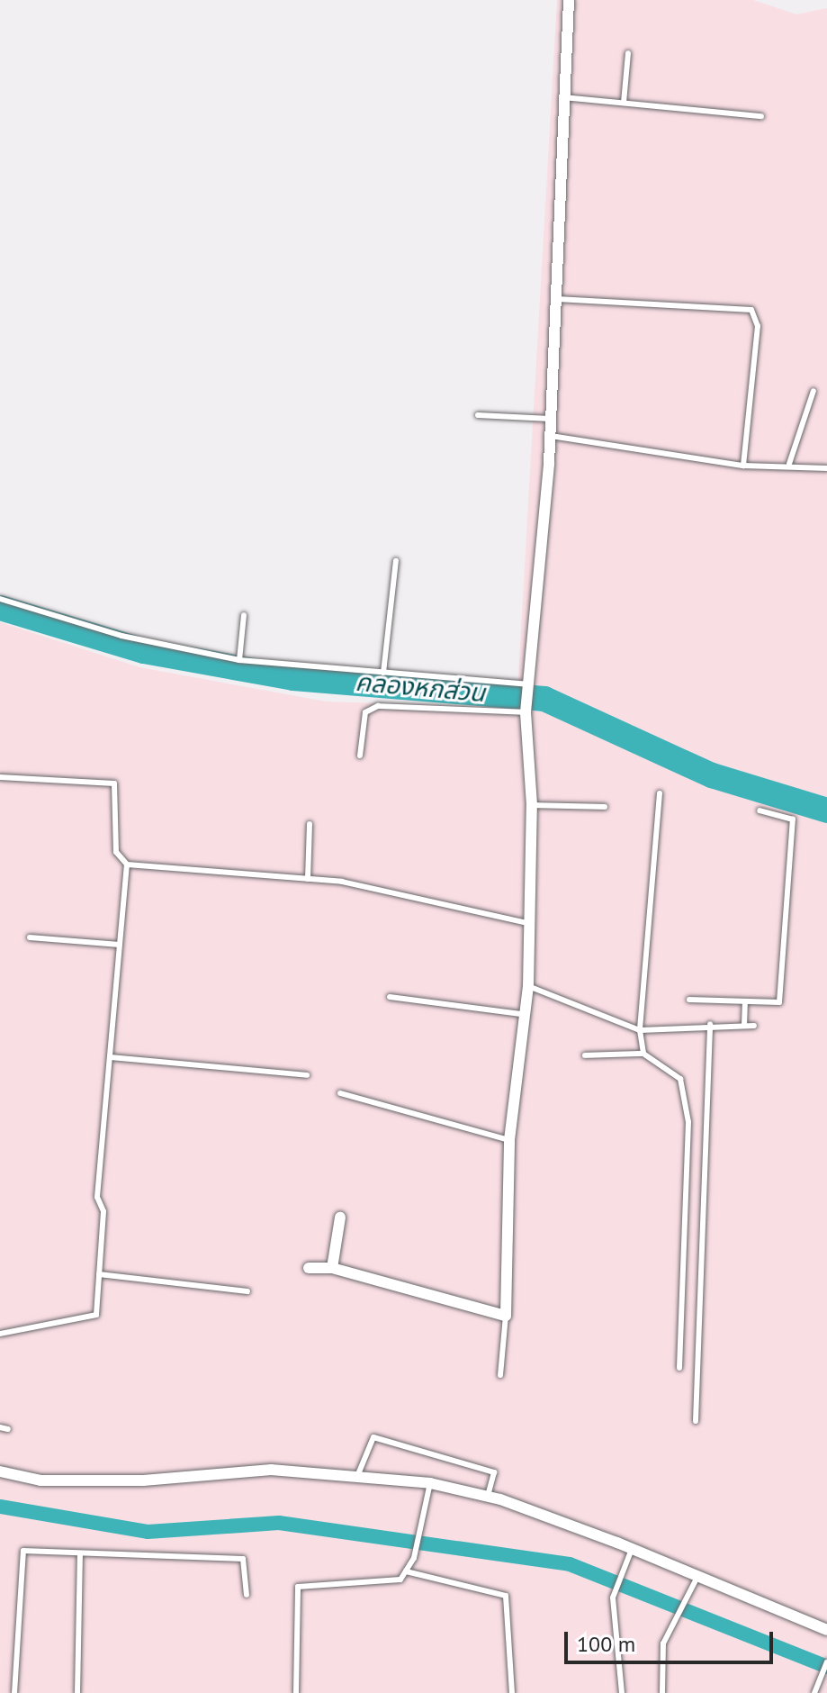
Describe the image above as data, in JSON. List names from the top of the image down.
{
  "water": ["คลองหกส่วน"],
  "scale_bar": "100 m"
}
